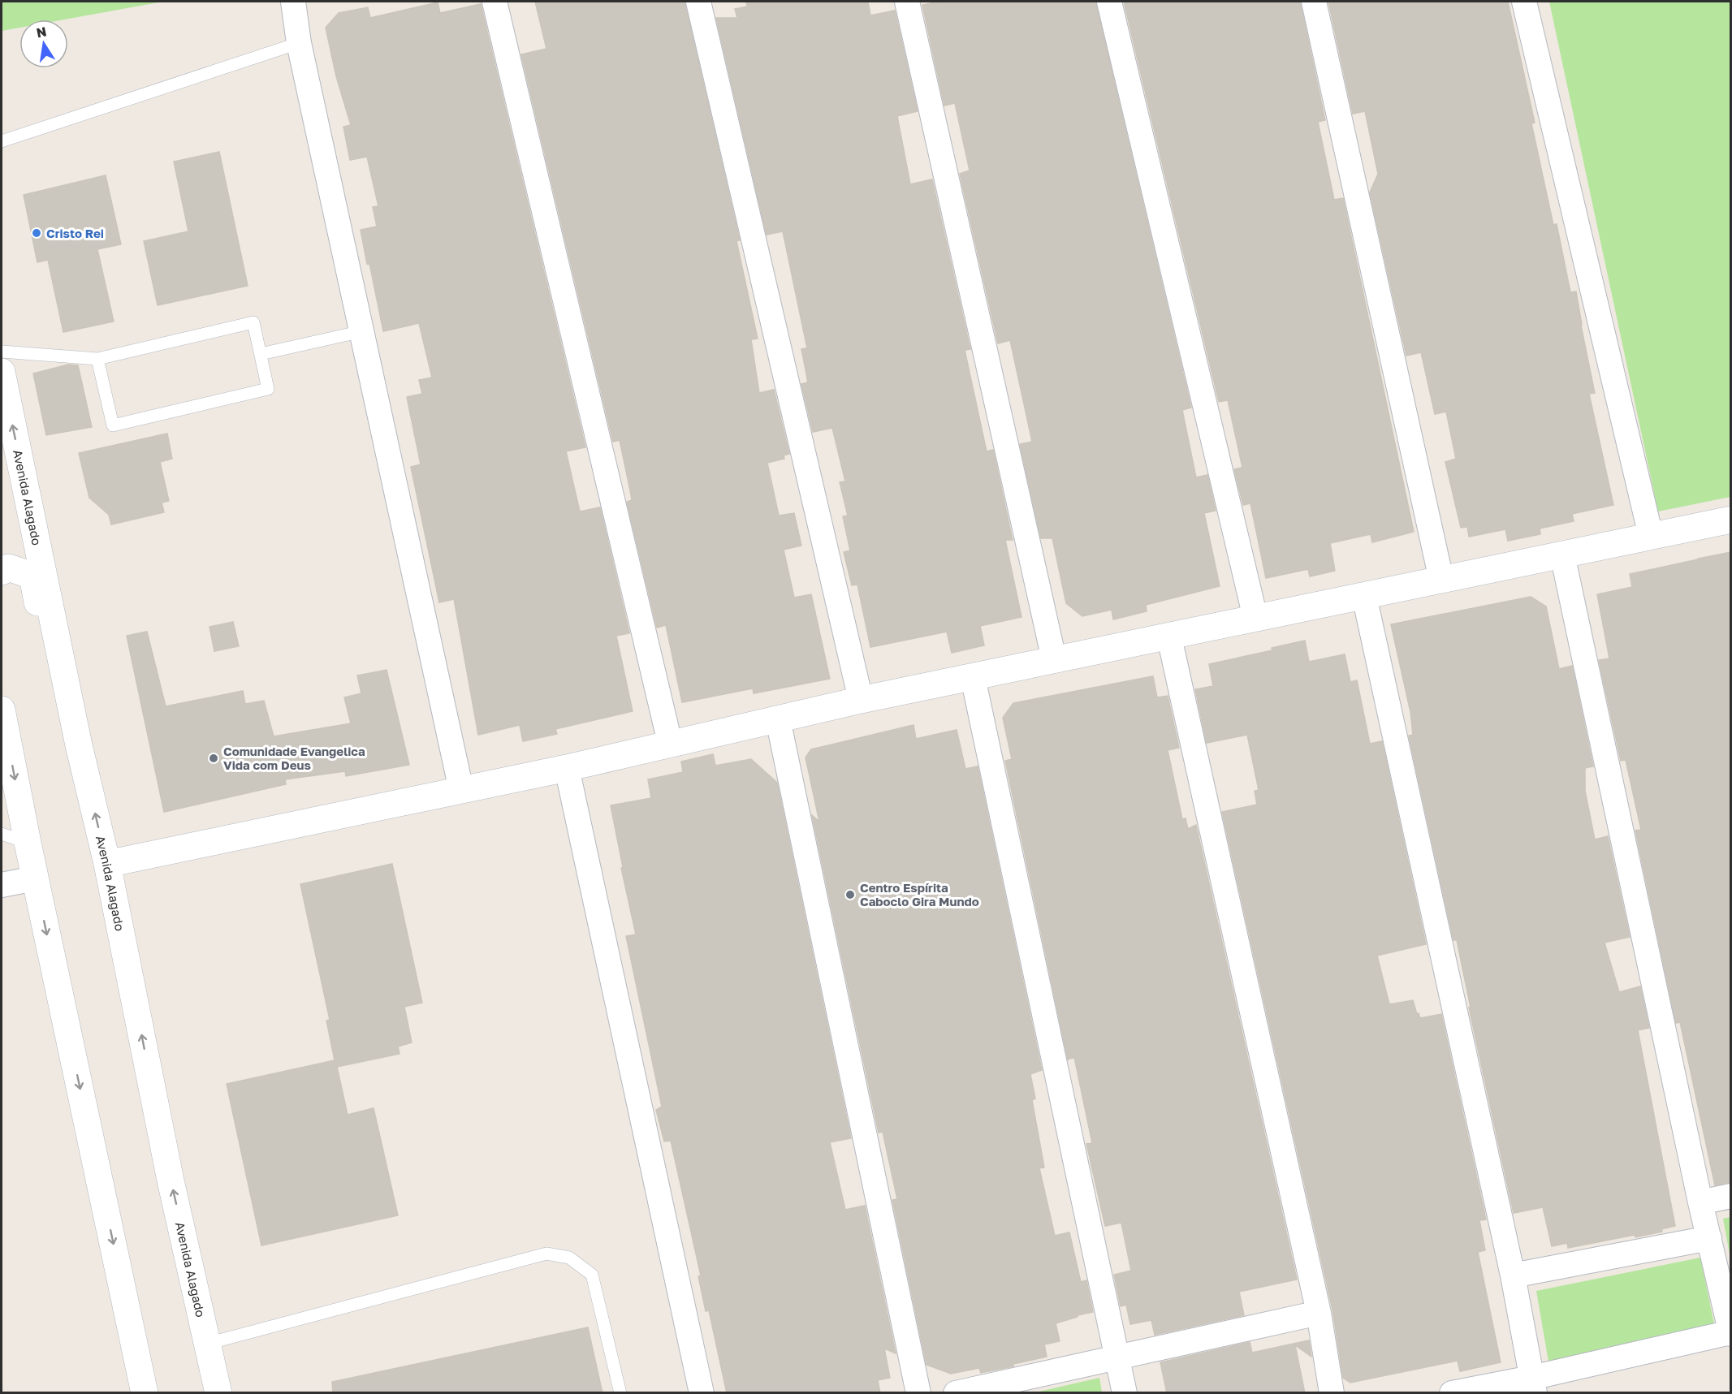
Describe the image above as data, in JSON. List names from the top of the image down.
{
  "streets": {
    "main road": ["Avenida Alagado"]
  },
  "places": ["Cristo Rei", "Comunidade Evangelica Vida com Deus", "Centro Espírita Caboclo Gira Mundo"],
  "north": "top"
}
